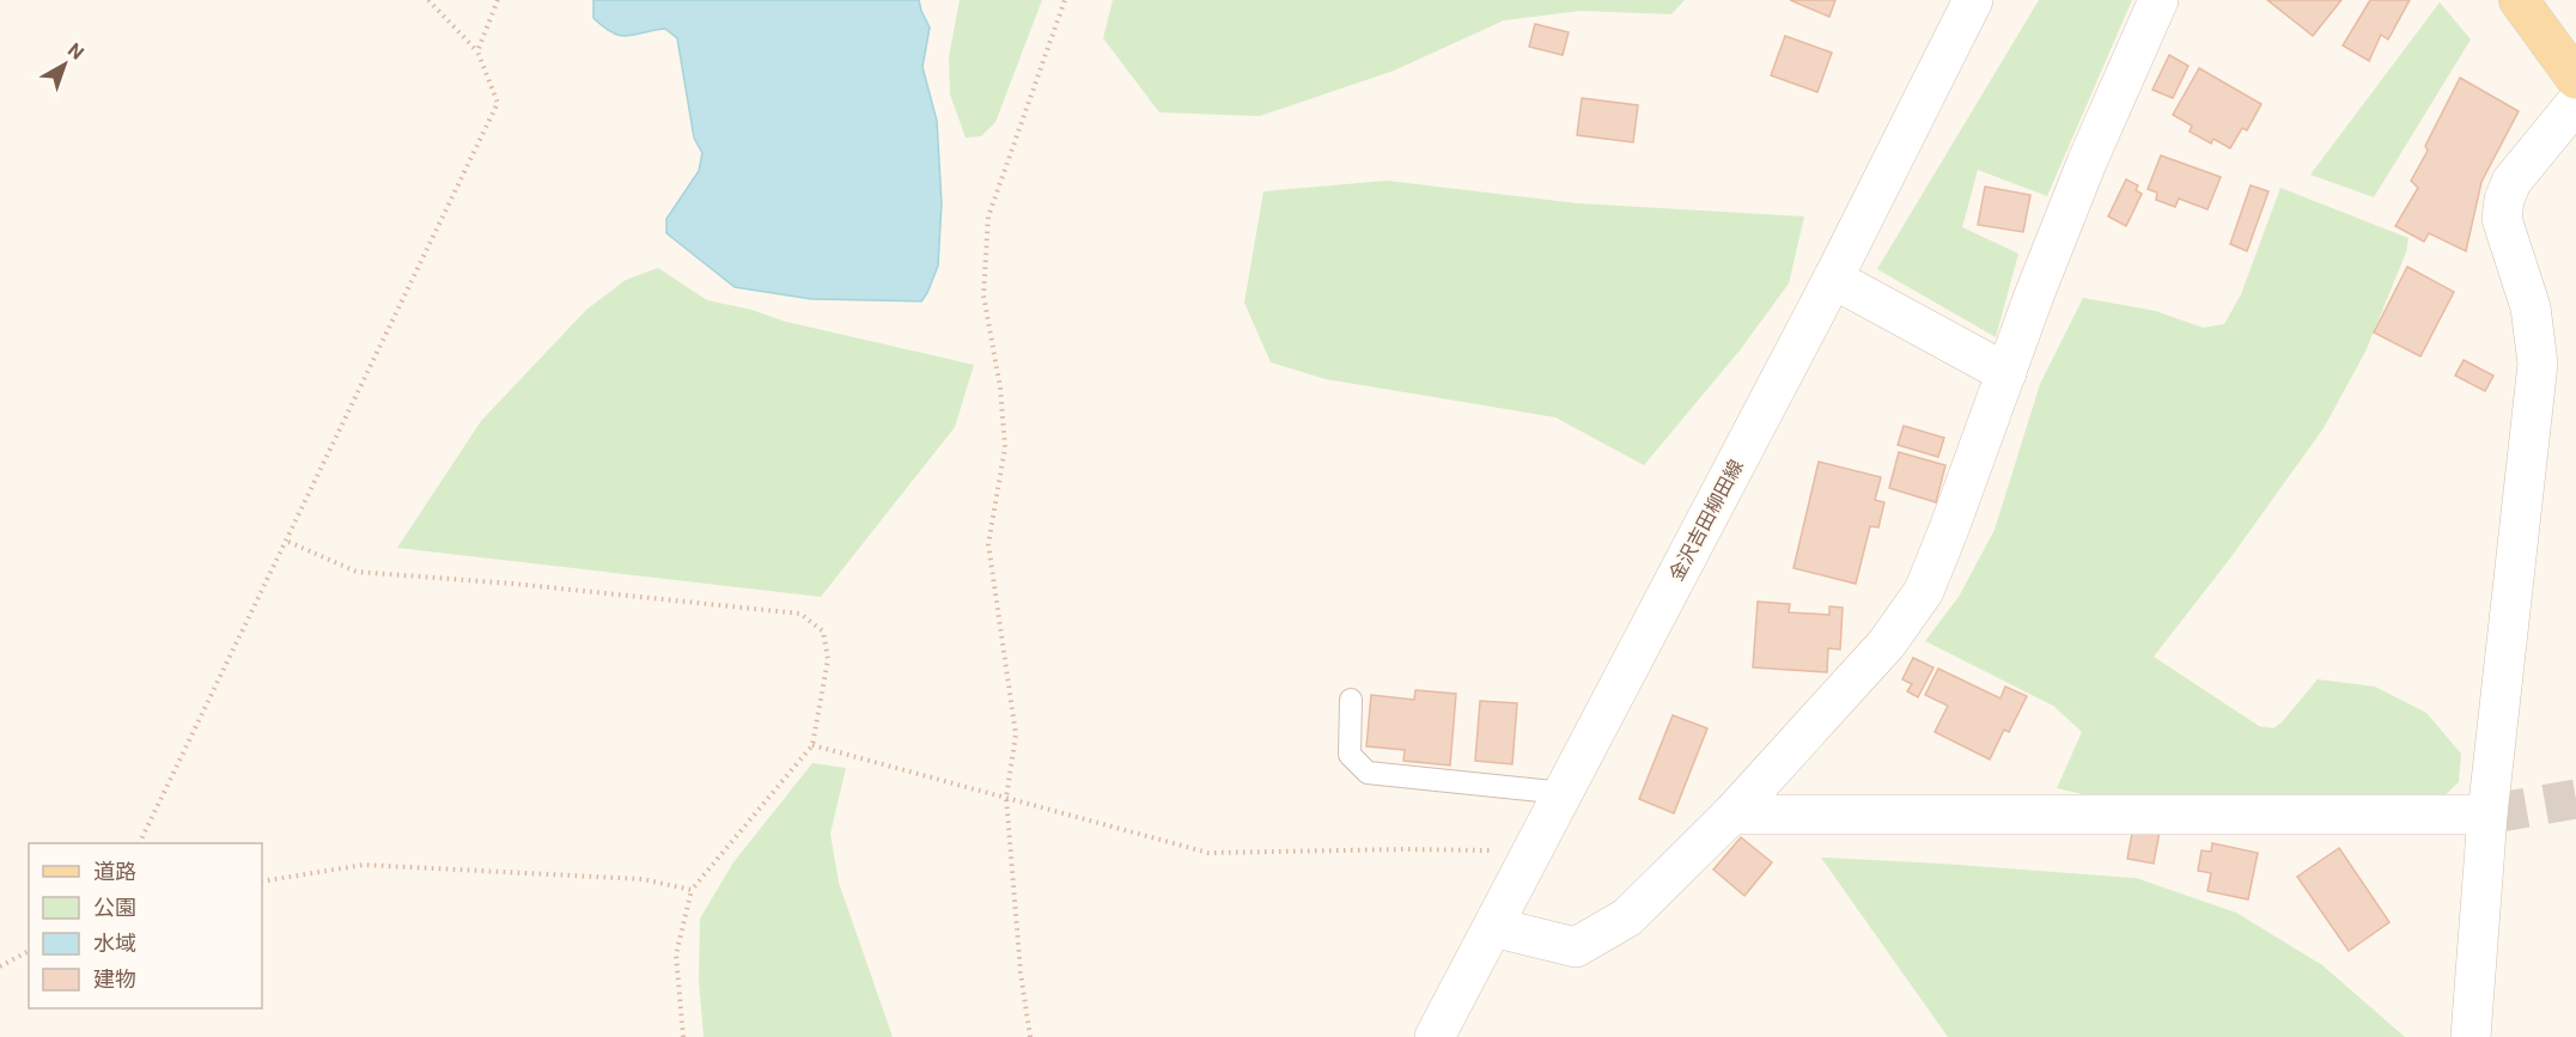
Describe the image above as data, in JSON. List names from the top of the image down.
{
  "streets": {
    "street": ["金沢吉田柳田線"]
  },
  "legend": [
    "道路",
    "公園",
    "水域",
    "建物"
  ],
  "north": "top right"
}
